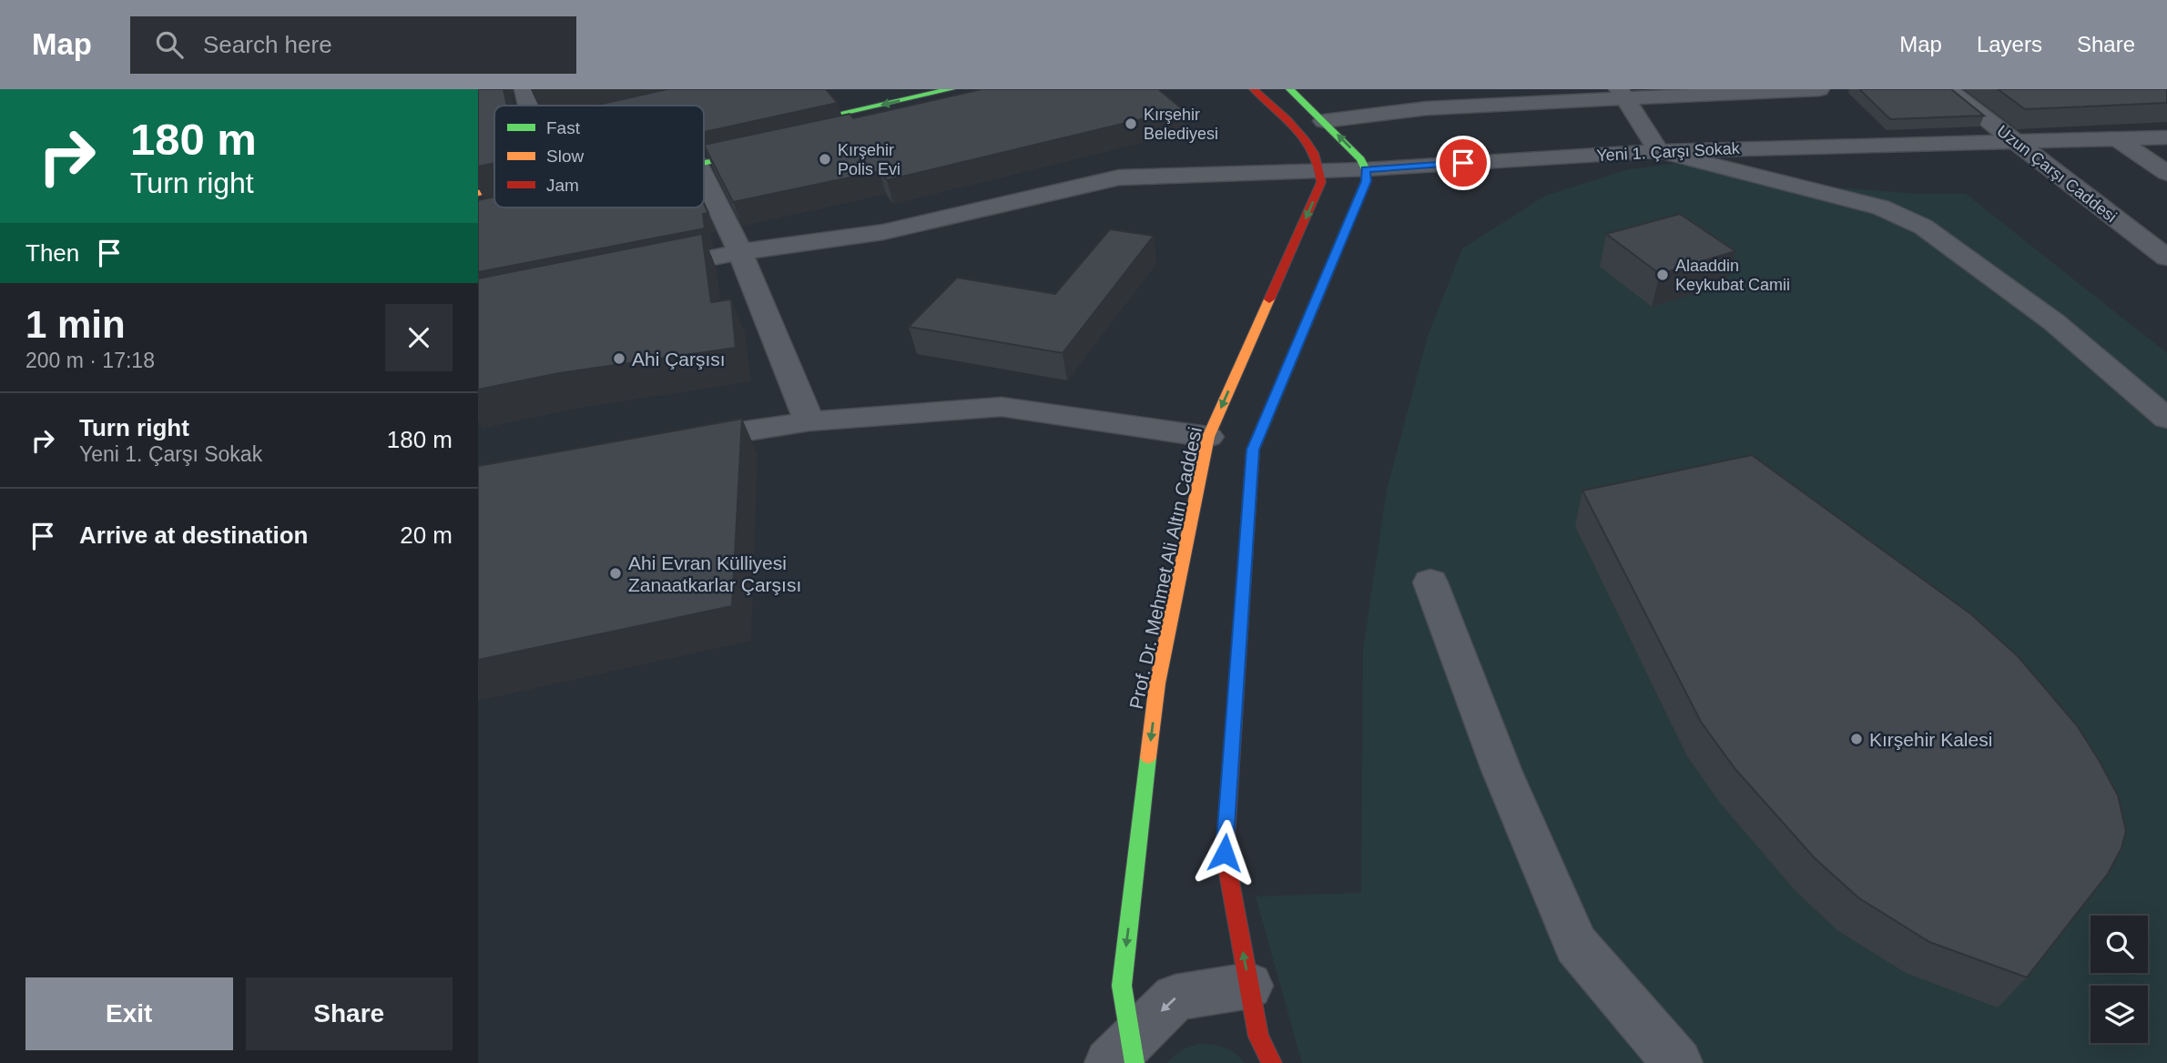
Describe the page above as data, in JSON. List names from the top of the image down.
{
  "streets": {
    "main road": ["Prof. Dr. Mehmet Ali Altın Caddesi"],
    "street": ["Yeni 1. Çarşı Sokak", "Uzun Çarşı Caddesi"]
  },
  "crossings": [
    ["Yeni 1. Çarşı Sokak", "Uzun Çarşı Caddesi"],
    ["Yeni 1. Çarşı Sokak", "Prof. Dr. Mehmet Ali Altın Caddesi"]
  ],
  "places": [
    "Kırşehir Belediyesi",
    "Kırşehir Polis Evi",
    "Alaaddin Keykubat Camii",
    "Ahi Çarşısı",
    "Ahi Evran Külliyesi Zanaatkarlar Çarşısı",
    "Kırşehir Kalesi"
  ],
  "legend": ["Fast", "Slow", "Jam"],
  "page": {
    "header": "Map",
    "search": "Search here",
    "nav": ["Map", "Layers", "Share"],
    "turn": ["180 m", "Turn right"],
    "then": "Then",
    "heading": ["1 min", "200 m · 17:18"],
    "list": [
      {
        "name": "Turn right",
        "note": "Yeni 1. Çarşı Sokak",
        "value": "180 m"
      },
      {
        "name": "Arrive at destination",
        "value": "20 m"
      }
    ],
    "buttons": ["Exit", "Share"]
  }
}
